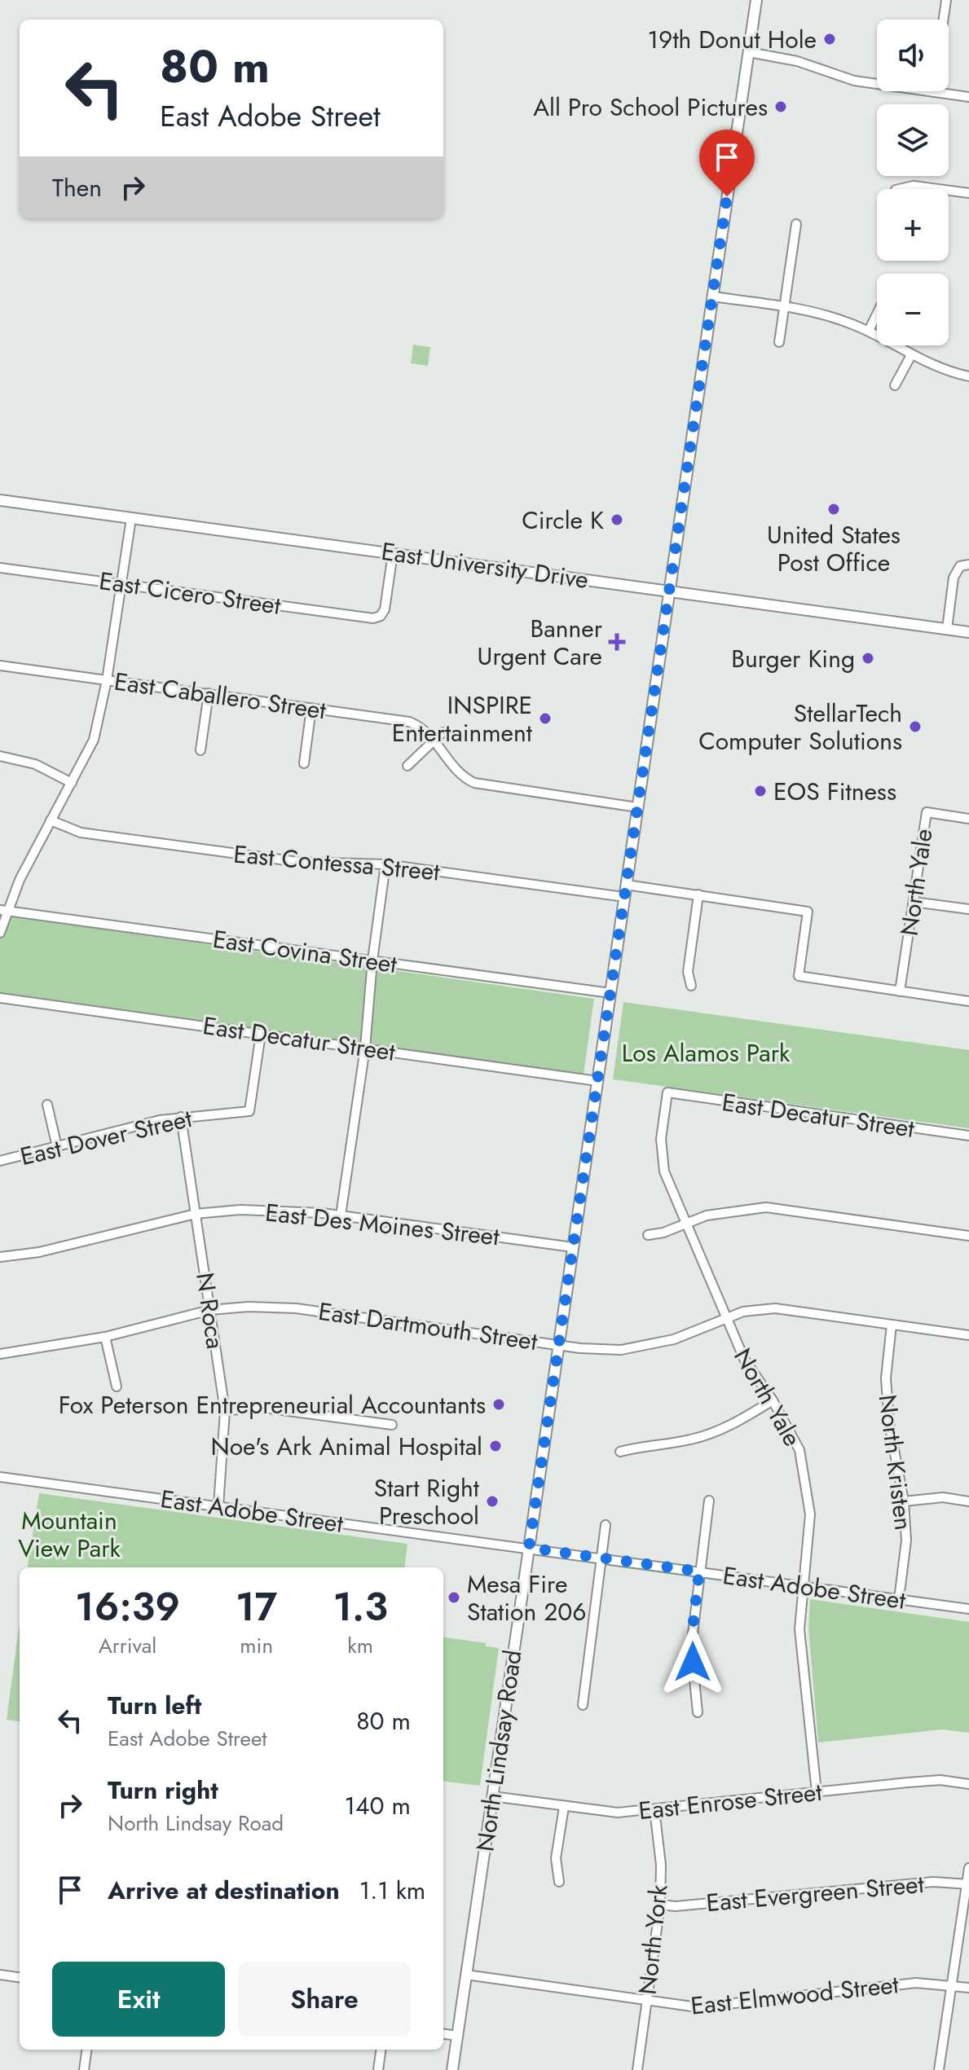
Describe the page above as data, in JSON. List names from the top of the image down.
{
  "streets": {
    "main road": ["East University Drive", "North Lindsay Road"],
    "street": [
      "East Cicero Street",
      "East Caballero Street",
      "East Contessa Street",
      "North Yale",
      "East Covina Street",
      "East Decatur Street",
      "East Dover Street",
      "East Des Moines Street",
      "N Roca",
      "East Dartmouth Street",
      "North Kristen",
      "East Adobe Street",
      "East Enrose Street",
      "East Evergreen Street",
      "North York",
      "East Elmwood Street"
    ]
  },
  "crossings": [
    ["East University Drive", "East Cicero Street"],
    ["East University Drive", "North Lindsay Road"],
    ["East Caballero Street", "North Lindsay Road"],
    ["East Contessa Street", "North Lindsay Road"],
    ["North Yale", "East Decatur Street"],
    ["North Yale", "East Dartmouth Street"],
    ["North Yale", "East Adobe Street"],
    ["North Yale", "East Enrose Street"],
    ["East Covina Street", "North Lindsay Road"],
    ["East Decatur Street", "East Dover Street"],
    ["East Decatur Street", "North Lindsay Road"],
    ["East Dover Street", "N Roca"],
    ["East Des Moines Street", "N Roca"],
    ["East Des Moines Street", "North Lindsay Road"],
    ["N Roca", "East Dartmouth Street"],
    ["N Roca", "East Adobe Street"],
    ["East Dartmouth Street", "North Kristen"],
    ["East Dartmouth Street", "North Lindsay Road"],
    ["North Kristen", "East Adobe Street"],
    ["East Adobe Street", "North Lindsay Road"],
    ["North Lindsay Road", "East Enrose Street"],
    ["North Lindsay Road", "East Elmwood Street"],
    ["East Enrose Street", "North York"],
    ["East Evergreen Street", "North York"],
    ["North York", "East Elmwood Street"]
  ],
  "parks": ["Los Alamos Park", "Mountain View Park"],
  "places": {
    "other": [
      "19th Donut Hole",
      "All Pro School Pictures",
      "United States Post Office",
      "Circle K",
      "Burger King",
      "INSPIRE Entertainment",
      "StellarTech Computer Solutions",
      "EOS Fitness",
      "Fox Peterson Entrepreneurial Accountants",
      "Noe's Ark Animal Hospital",
      "Start Right Preschool",
      "Mesa Fire Station 206"
    ],
    "health": ["Banner Urgent Care"]
  },
  "page": {
    "map_buttons": ["+", "−"],
    "turn": ["80 m", "East Adobe Street"],
    "then": "Then",
    "eta": [
      "16:39",
      "Arrival",
      "17",
      "min",
      "1.3",
      "km"
    ],
    "list": [
      {
        "name": "Turn left",
        "note": "East Adobe Street",
        "value": "80 m"
      },
      {
        "name": "Turn right",
        "note": "North Lindsay Road",
        "value": "140 m"
      },
      {
        "name": "Arrive at destination",
        "value": "1.1 km"
      }
    ],
    "buttons": ["Exit", "Share"]
  }
}
